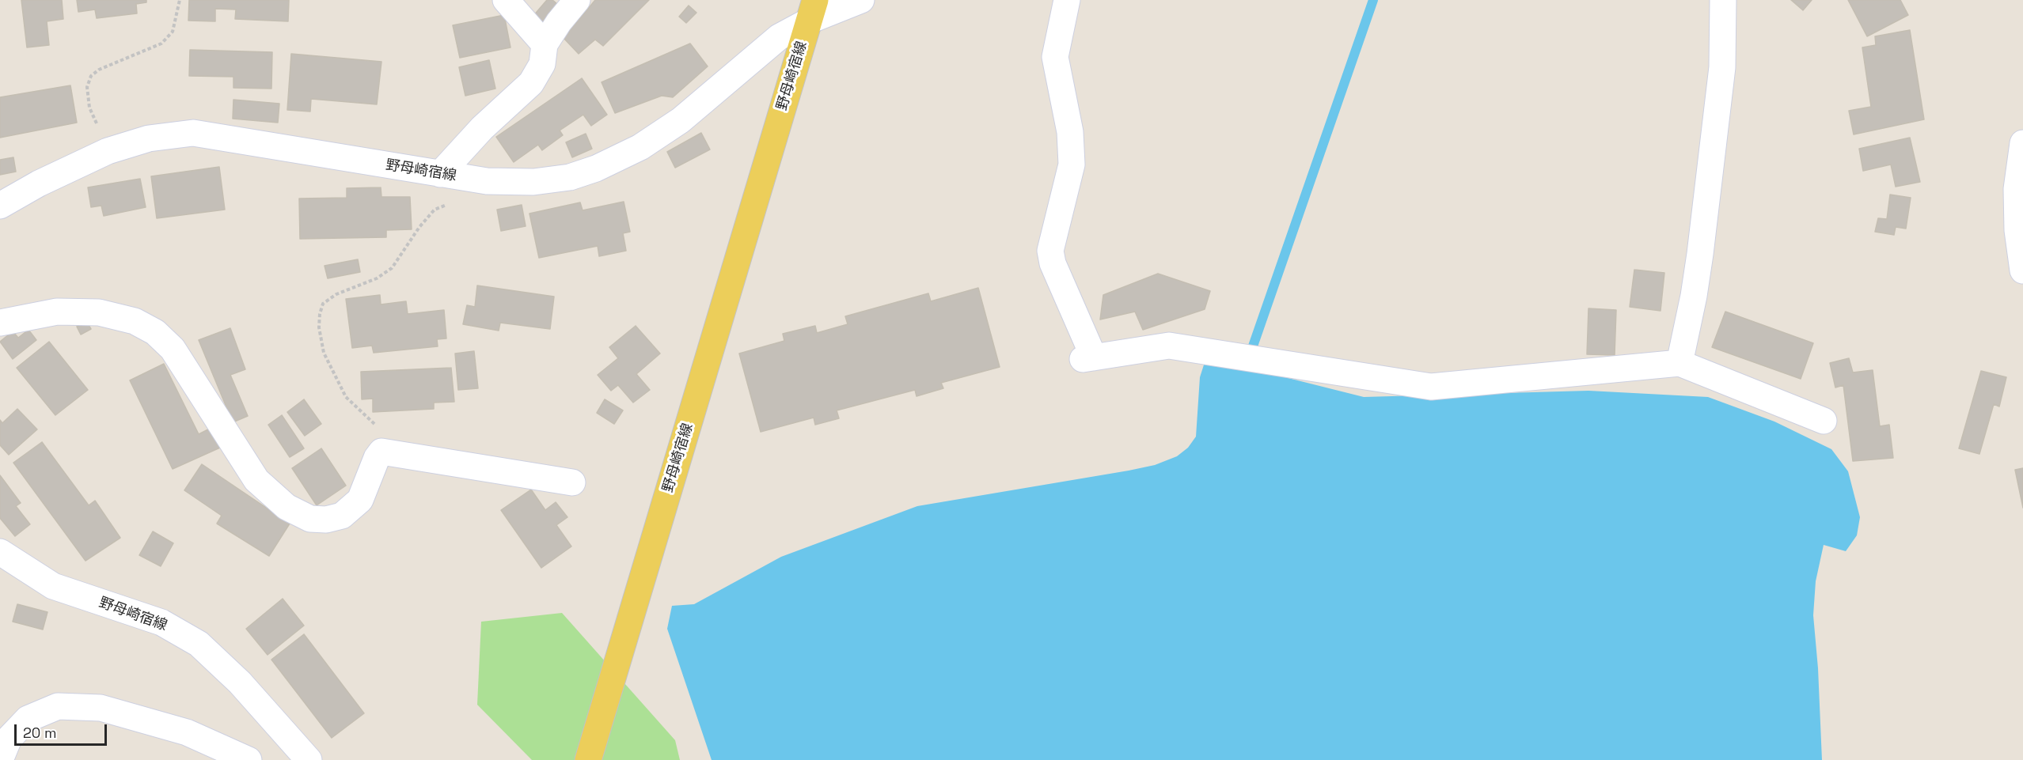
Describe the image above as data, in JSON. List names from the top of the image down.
{
  "streets": {
    "main road": ["野母崎宿線"]
  },
  "scale_bar": "20 m"
}
